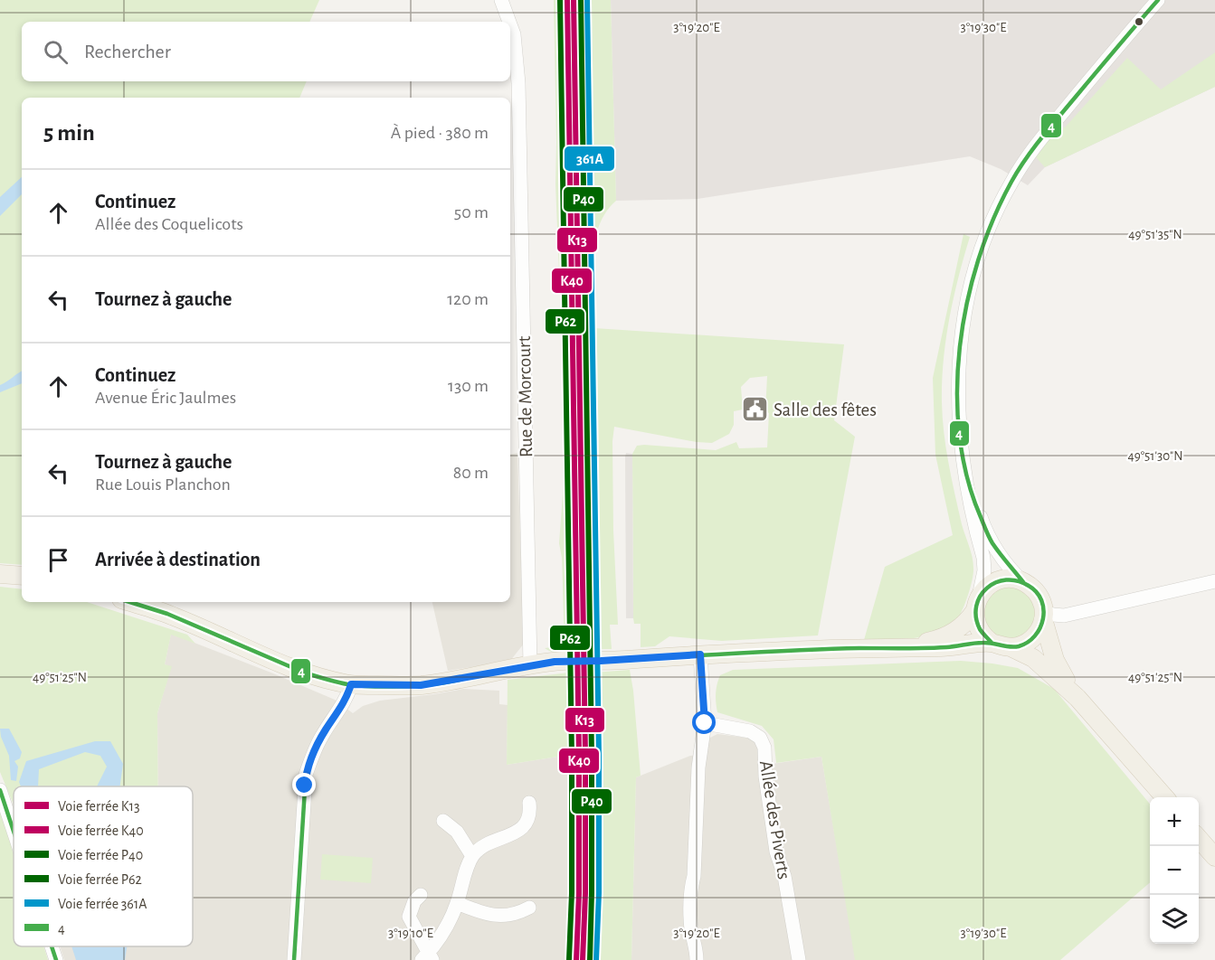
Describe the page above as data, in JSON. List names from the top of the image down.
{
  "streets": {
    "street": ["Rue de Morcourt", "Allée des Piverts"]
  },
  "places": {
    "public building": ["Salle des fêtes"]
  },
  "lines": [
    "rail line K13",
    "rail line K40",
    "rail line P40",
    "rail line P62",
    "rail line 361A",
    "transit line 4"
  ],
  "legend": [
    "Voie ferrée K13",
    "Voie ferrée K40",
    "Voie ferrée P40",
    "Voie ferrée P62",
    "Voie ferrée 361A",
    "4"
  ],
  "page": {
    "search": "Rechercher",
    "heading": ["5 min", "À pied · 380 m"],
    "list": [
      ["Continuez", "Allée des Coquelicots", "50 m"],
      ["Tournez à gauche", "120 m"],
      ["Continuez", "Avenue Éric Jaulmes", "130 m"],
      ["Tournez à gauche", "Rue Louis Planchon", "80 m"],
      "Arrivée à destination"
    ],
    "map_buttons": ["+", "−"]
  },
  "coordinates": [
    "3°19'20\"E",
    "3°19'30\"E",
    "49°51'35\"N",
    "49°51'30\"N",
    "49°51'25\"N",
    "3°19'10\"E"
  ]
}
